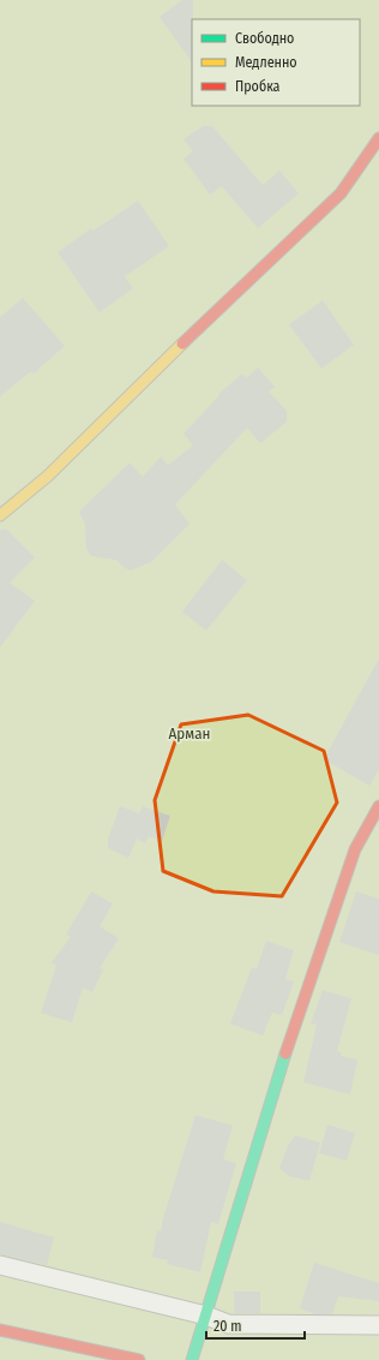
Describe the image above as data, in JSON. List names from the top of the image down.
{
  "parks": ["Арман"],
  "legend": ["Свободно", "Медленно", "Пробка"],
  "scale_bar": "20 m"
}
